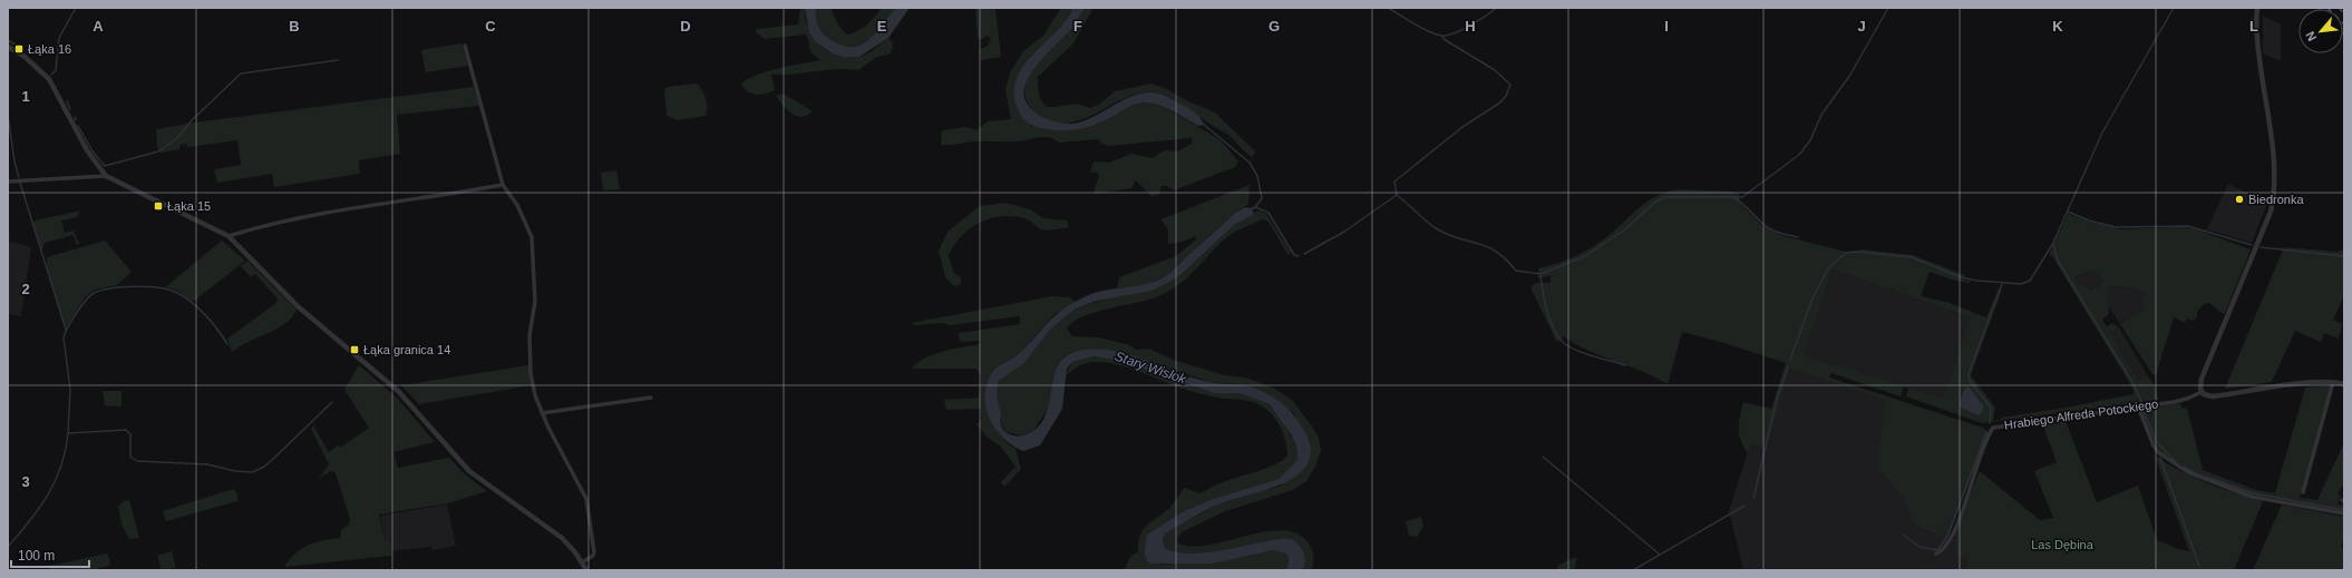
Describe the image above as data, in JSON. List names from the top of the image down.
{
  "streets": {
    "street": ["Hrabiego Alfreda Potockiego"]
  },
  "water": ["Stary Wislok"],
  "parks": ["Las Dębina"],
  "places": {
    "transit": ["Łąka 16", "Łąka 15", "Łąka granica 14"],
    "other": ["Biedronka"]
  },
  "scale_bar": "100 m",
  "north": "bottom left",
  "grid": {
    "columns": [
      "A",
      "B",
      "C",
      "D",
      "E",
      "F",
      "G",
      "H",
      "I",
      "J",
      "K",
      "L"
    ],
    "rows": ["1", "2", "3"]
  }
}
